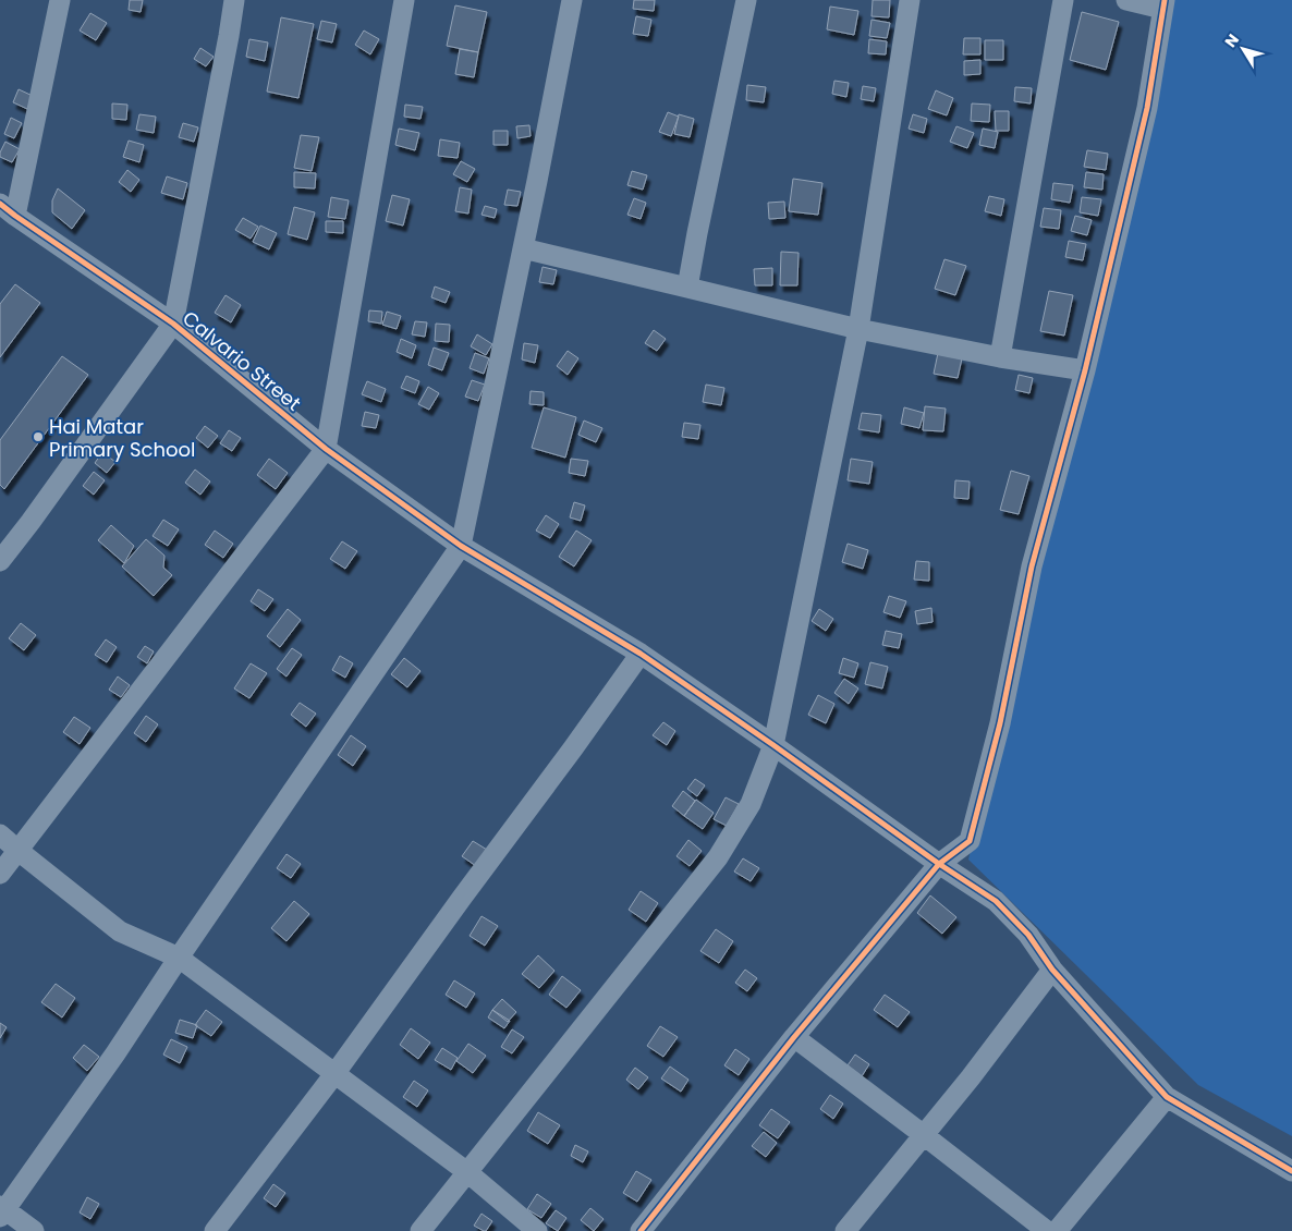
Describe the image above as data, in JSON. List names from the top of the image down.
{
  "streets": {
    "street": ["Calvario Street"]
  },
  "places": ["Hai Matar Primary School"],
  "north": "top left"
}
